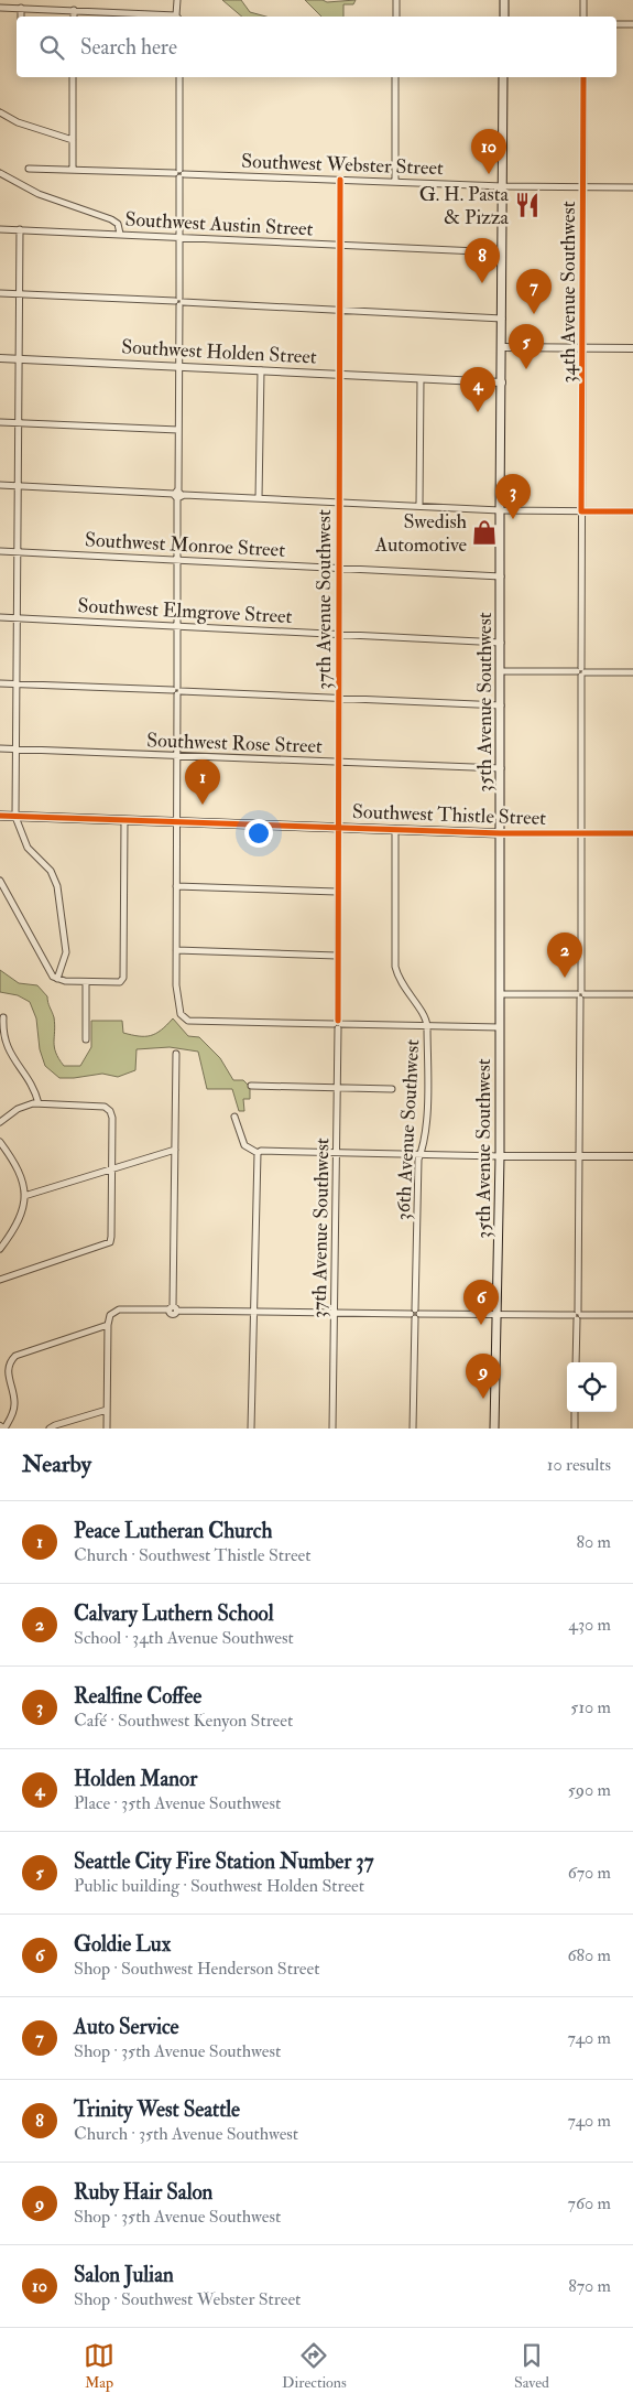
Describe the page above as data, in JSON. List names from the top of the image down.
{
  "streets": {
    "main road": ["35th Avenue Southwest", "Southwest Thistle Street"],
    "street": [
      "Southwest Webster Street",
      "Southwest Austin Street",
      "34th Avenue Southwest",
      "Southwest Holden Street",
      "Southwest Monroe Street",
      "37th Avenue Southwest",
      "Southwest Elmgrove Street",
      "Southwest Rose Street",
      "36th Avenue Southwest"
    ]
  },
  "crossings": [
    ["Southwest Webster Street", "34th Avenue Southwest"],
    ["Southwest Webster Street", "37th Avenue Southwest"],
    ["Southwest Webster Street", "35th Avenue Southwest"],
    ["Southwest Austin Street", "37th Avenue Southwest"],
    ["Southwest Austin Street", "35th Avenue Southwest"],
    ["34th Avenue Southwest", "Southwest Thistle Street"],
    ["Southwest Holden Street", "37th Avenue Southwest"],
    ["Southwest Holden Street", "35th Avenue Southwest"],
    ["Southwest Monroe Street", "37th Avenue Southwest"],
    ["Southwest Monroe Street", "35th Avenue Southwest"],
    ["37th Avenue Southwest", "Southwest Elmgrove Street"],
    ["37th Avenue Southwest", "Southwest Rose Street"],
    ["37th Avenue Southwest", "Southwest Thistle Street"],
    ["Southwest Elmgrove Street", "35th Avenue Southwest"],
    ["35th Avenue Southwest", "Southwest Rose Street"],
    ["35th Avenue Southwest", "Southwest Thistle Street"],
    ["Southwest Thistle Street", "36th Avenue Southwest"]
  ],
  "places": {
    "restaurant": ["G. H. Pasta & Pizza"],
    "shop": ["Swedish Automotive"]
  },
  "page": {
    "search": "Search here",
    "pins": [
      "10",
      "8",
      "7",
      "5",
      "4",
      "3",
      "1",
      "2",
      "6",
      "9"
    ],
    "heading": ["Nearby", "10 results"],
    "list": [
      {
        "mark": "1",
        "name": "Peace Lutheran Church",
        "note": "Church · Southwest Thistle Street",
        "value": "80 m"
      },
      {
        "mark": "2",
        "name": "Calvary Luthern School",
        "note": "School · 34th Avenue Southwest",
        "value": "430 m"
      },
      {
        "mark": "3",
        "name": "Realfine Coffee",
        "note": "Café · Southwest Kenyon Street",
        "value": "510 m"
      },
      {
        "mark": "4",
        "name": "Holden Manor",
        "note": "Place · 35th Avenue Southwest",
        "value": "590 m"
      },
      {
        "mark": "5",
        "name": "Seattle City Fire Station Number 37",
        "note": "Public building · Southwest Holden Street",
        "value": "670 m"
      },
      {
        "mark": "6",
        "name": "Goldie Lux",
        "note": "Shop · Southwest Henderson Street",
        "value": "680 m"
      },
      {
        "mark": "7",
        "name": "Auto Service",
        "note": "Shop · 35th Avenue Southwest",
        "value": "740 m"
      },
      {
        "mark": "8",
        "name": "Trinity West Seattle",
        "note": "Church · 35th Avenue Southwest",
        "value": "740 m"
      },
      {
        "mark": "9",
        "name": "Ruby Hair Salon",
        "note": "Shop · 35th Avenue Southwest",
        "value": "760 m"
      },
      {
        "mark": "10",
        "name": "Salon Julian",
        "note": "Shop · Southwest Webster Street",
        "value": "870 m"
      }
    ],
    "nav": ["Map", "Directions", "Saved"]
  }
}
